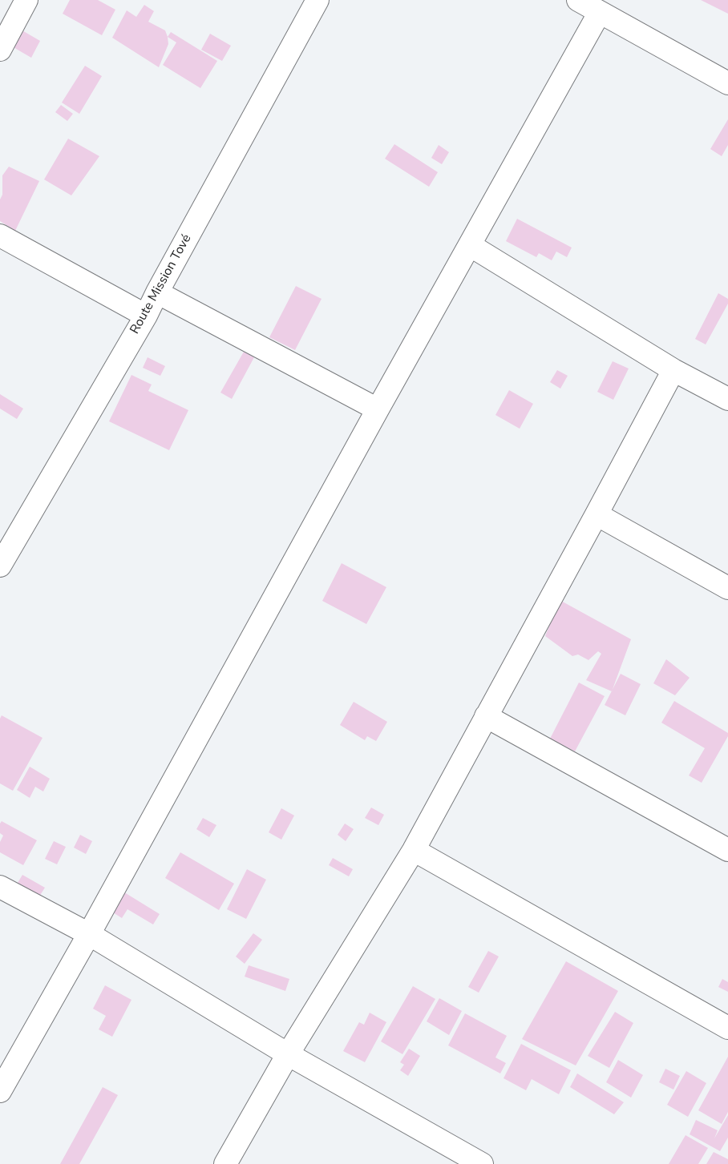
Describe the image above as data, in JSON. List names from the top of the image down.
{
  "streets": {
    "street": ["Route Mission Tové"]
  }
}
